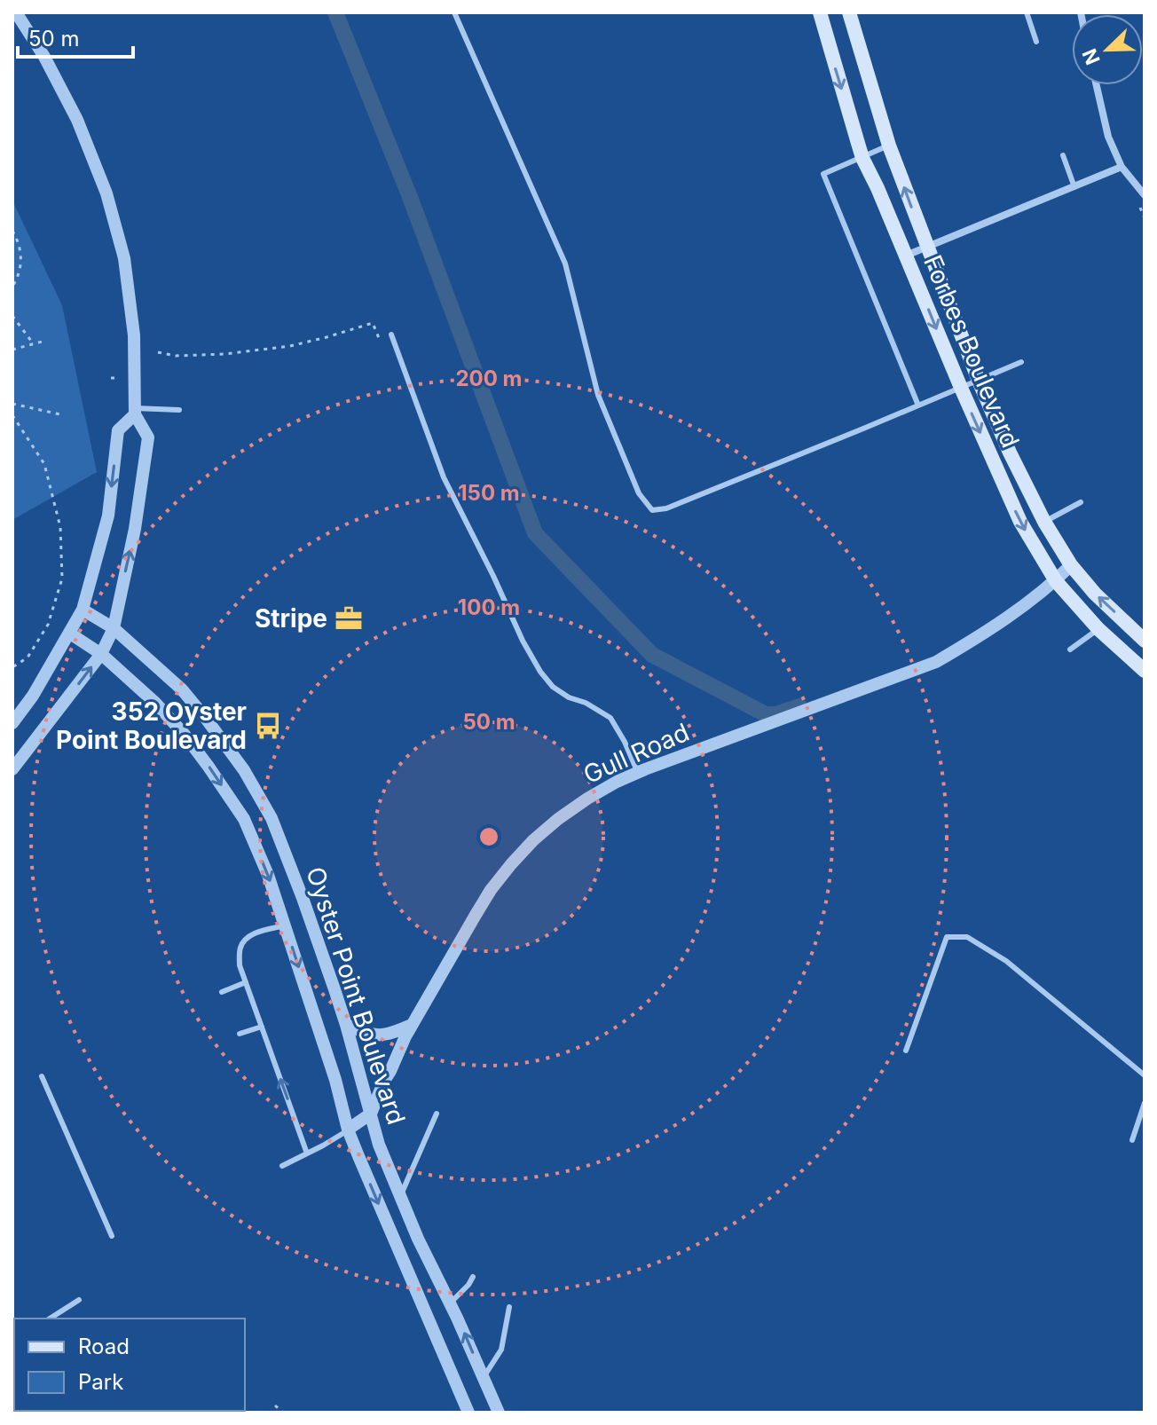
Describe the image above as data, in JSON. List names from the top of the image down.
{
  "streets": {
    "main road": ["Forbes Boulevard"],
    "street": ["Gull Road", "Oyster Point Boulevard"]
  },
  "crossings": [
    ["Forbes Boulevard", "Gull Road"],
    ["Gull Road", "Oyster Point Boulevard"]
  ],
  "places": {
    "office": ["Stripe"],
    "bus stop": ["352 Oyster Point Boulevard"]
  },
  "legend": ["Road", "Park"],
  "scale_bar": "50 m",
  "north": "bottom left",
  "rings": [
    "200 m",
    "150 m",
    "100 m",
    "50 m"
  ]
}
